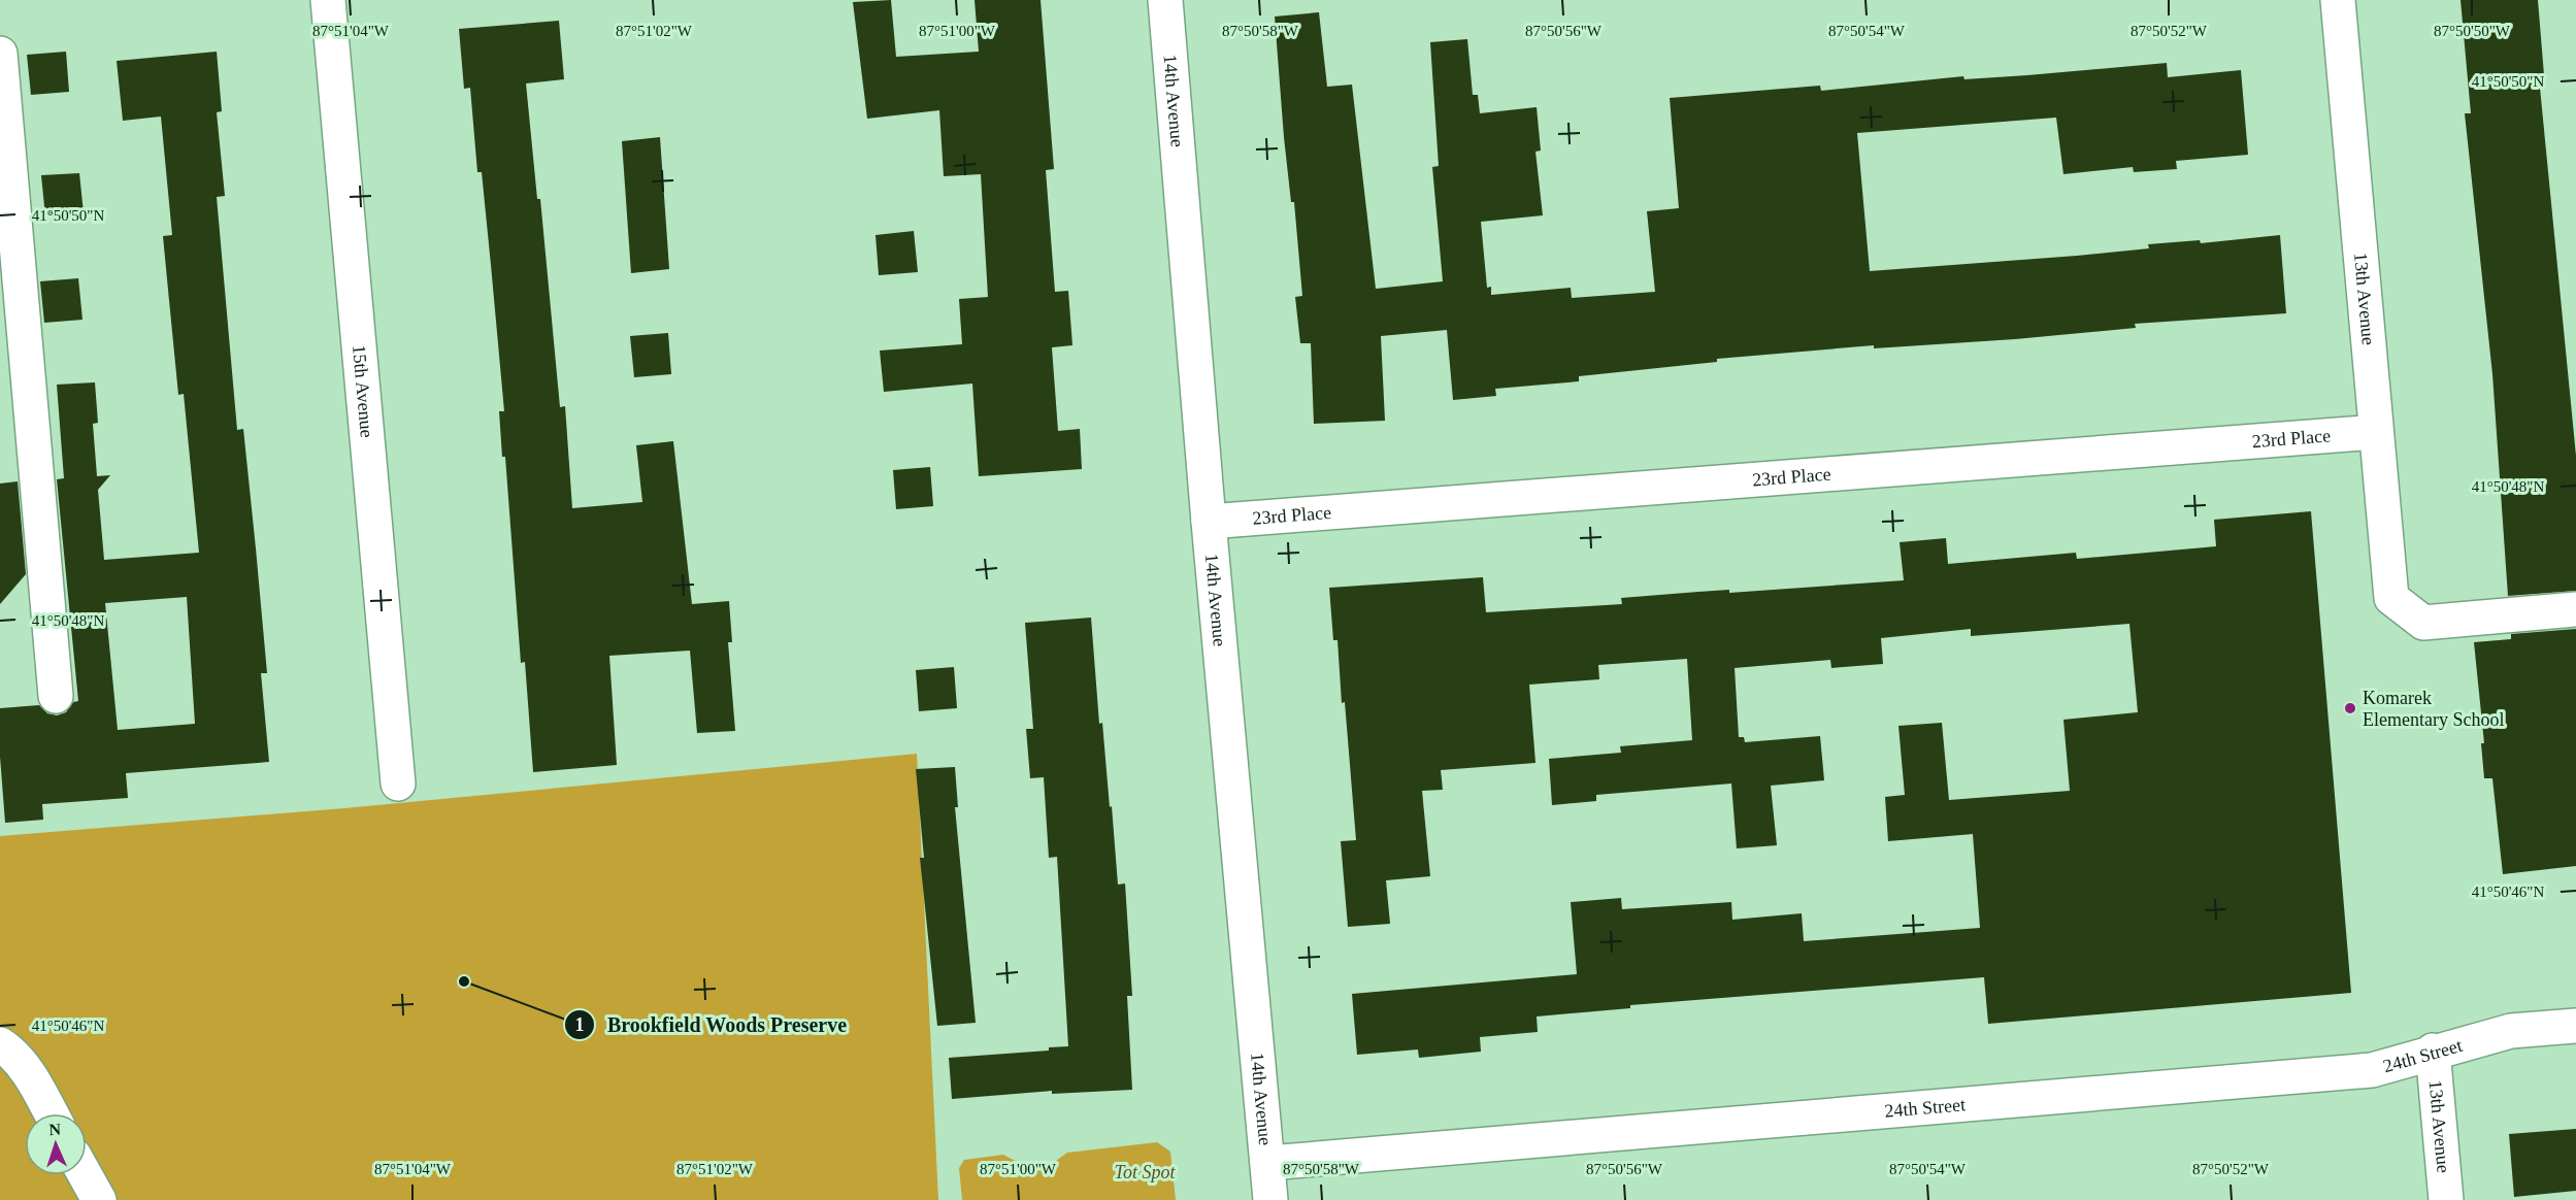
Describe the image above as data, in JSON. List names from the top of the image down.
{
  "streets": {
    "street": [
      "14th Avenue",
      "13th Avenue",
      "15th Avenue",
      "23rd Place",
      "24th Street"
    ]
  },
  "crossings": [
    ["14th Avenue", "23rd Place"],
    ["14th Avenue", "24th Street"],
    ["13th Avenue", "23rd Place"],
    ["13th Avenue", "24th Street"]
  ],
  "parks": ["Tot Spot"],
  "places": ["Komarek Elementary School", "Brookfield Woods Preserve"],
  "north": "top",
  "coordinates": [
    "87°51'04\"W",
    "87°51'02\"W",
    "87°51'00\"W",
    "87°50'58\"W",
    "87°50'56\"W",
    "87°50'54\"W",
    "87°50'52\"W",
    "87°50'50\"W",
    "41°50'50\"N",
    "41°50'48\"N",
    "41°50'46\"N"
  ]
}
